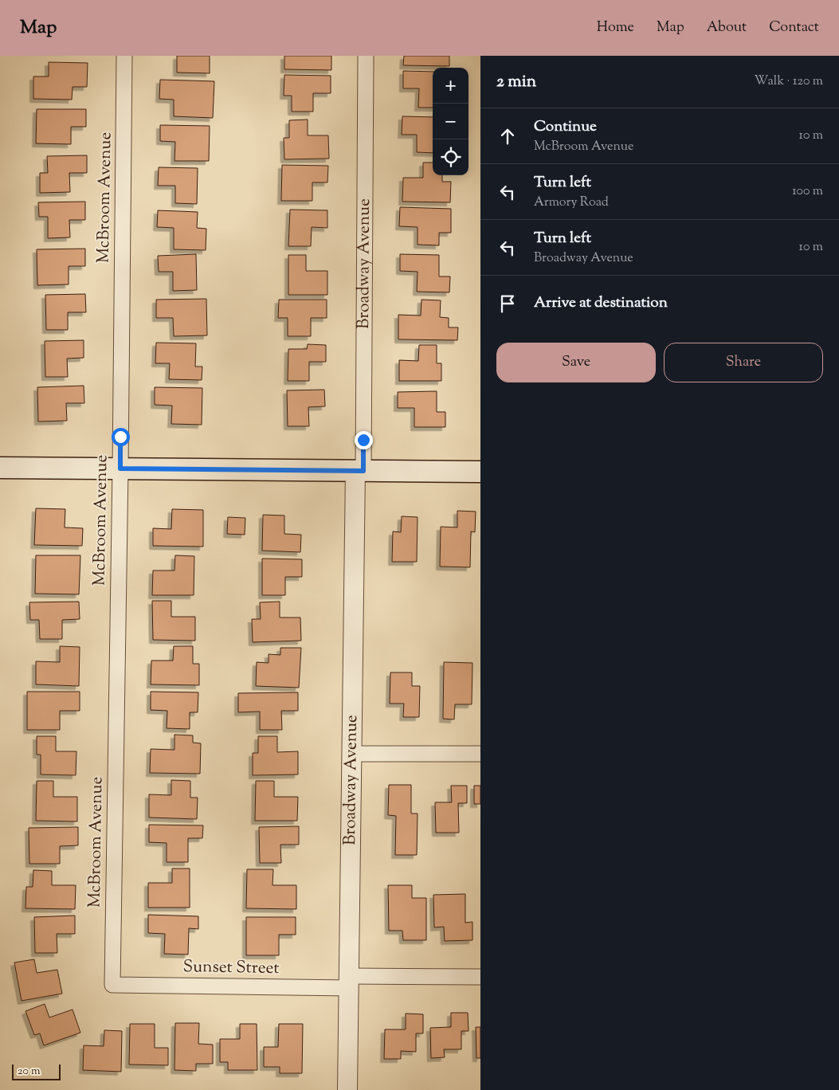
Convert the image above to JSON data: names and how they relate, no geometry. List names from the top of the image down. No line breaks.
{"streets":{"street":["McBroom Avenue","Broadway Avenue","Sunset Street"]},"crossings":[["McBroom Avenue","Sunset Street"],["Broadway Avenue","Sunset Street"]],"scale_bar":"20 m","page":{"header":"Map","nav":["Home","Map","About","Contact"],"heading":["2 min","Walk · 120 m"],"map_buttons":["+","−"],"list":[["Continue","McBroom Avenue","10 m"],["Turn left","Armory Road","100 m"],["Turn left","Broadway Avenue","10 m"],"Arrive at destination"],"buttons":["Save","Share"],"scale":"20 m"}}
